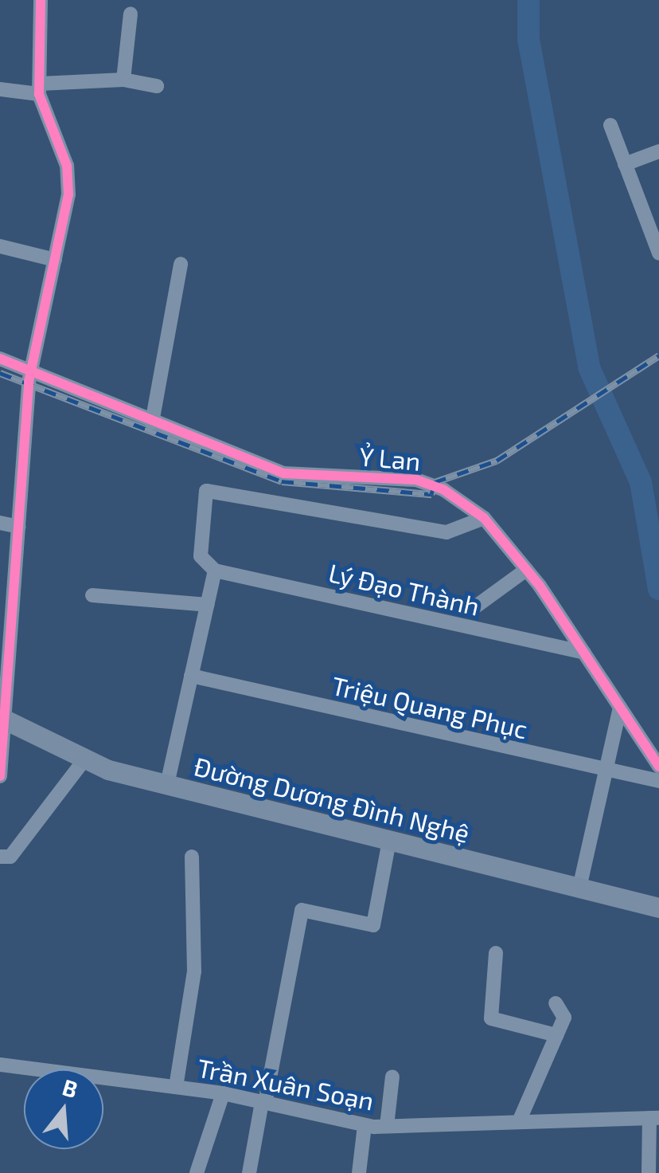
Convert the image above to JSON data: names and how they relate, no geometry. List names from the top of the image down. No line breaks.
{"streets":{"main road":["Đường Dương Đình Nghệ"],"street":["Ỷ Lan","Lý Đạo Thành","Triệu Quang Phục","Trần Xuân Soạn"]},"crossings":[["Ỷ Lan","Lý Đạo Thành"]],"north":"top"}
